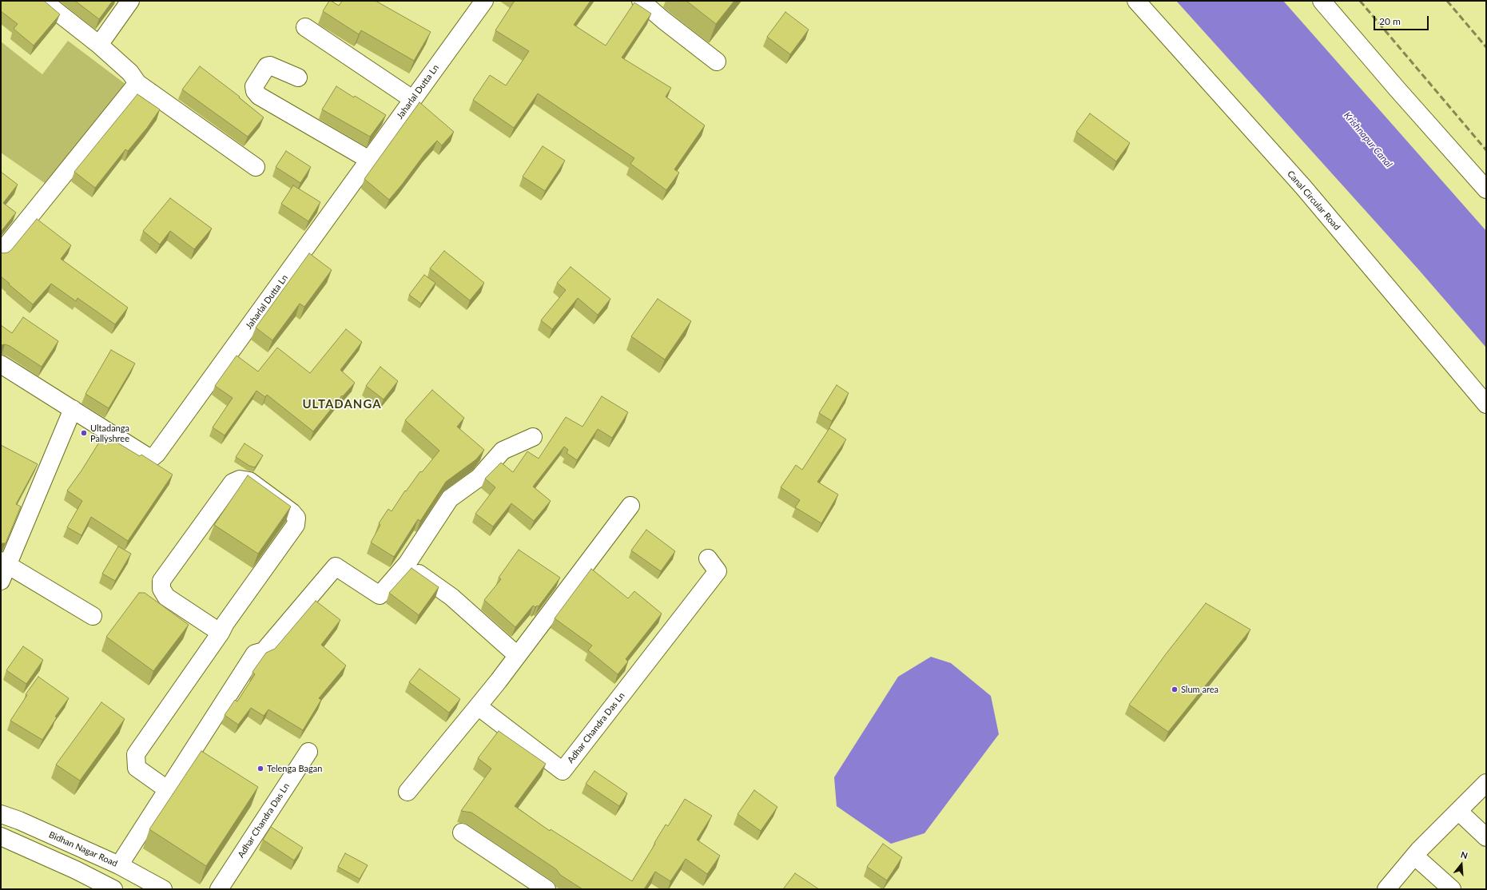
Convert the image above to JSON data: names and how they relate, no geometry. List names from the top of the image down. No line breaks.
{"streets":{"street":["Jaharlal Dutta Ln","Canal Circular Road","Adhar Chandra Das Ln","Bidhan Nagar Road"]},"districts":["ULTADANGA"],"water":["Krishnapur Canal"],"places":["Ultadanga Pallyshree","Slum area","Telenga Bagan"],"scale_bar":"20 m","north":"top"}
